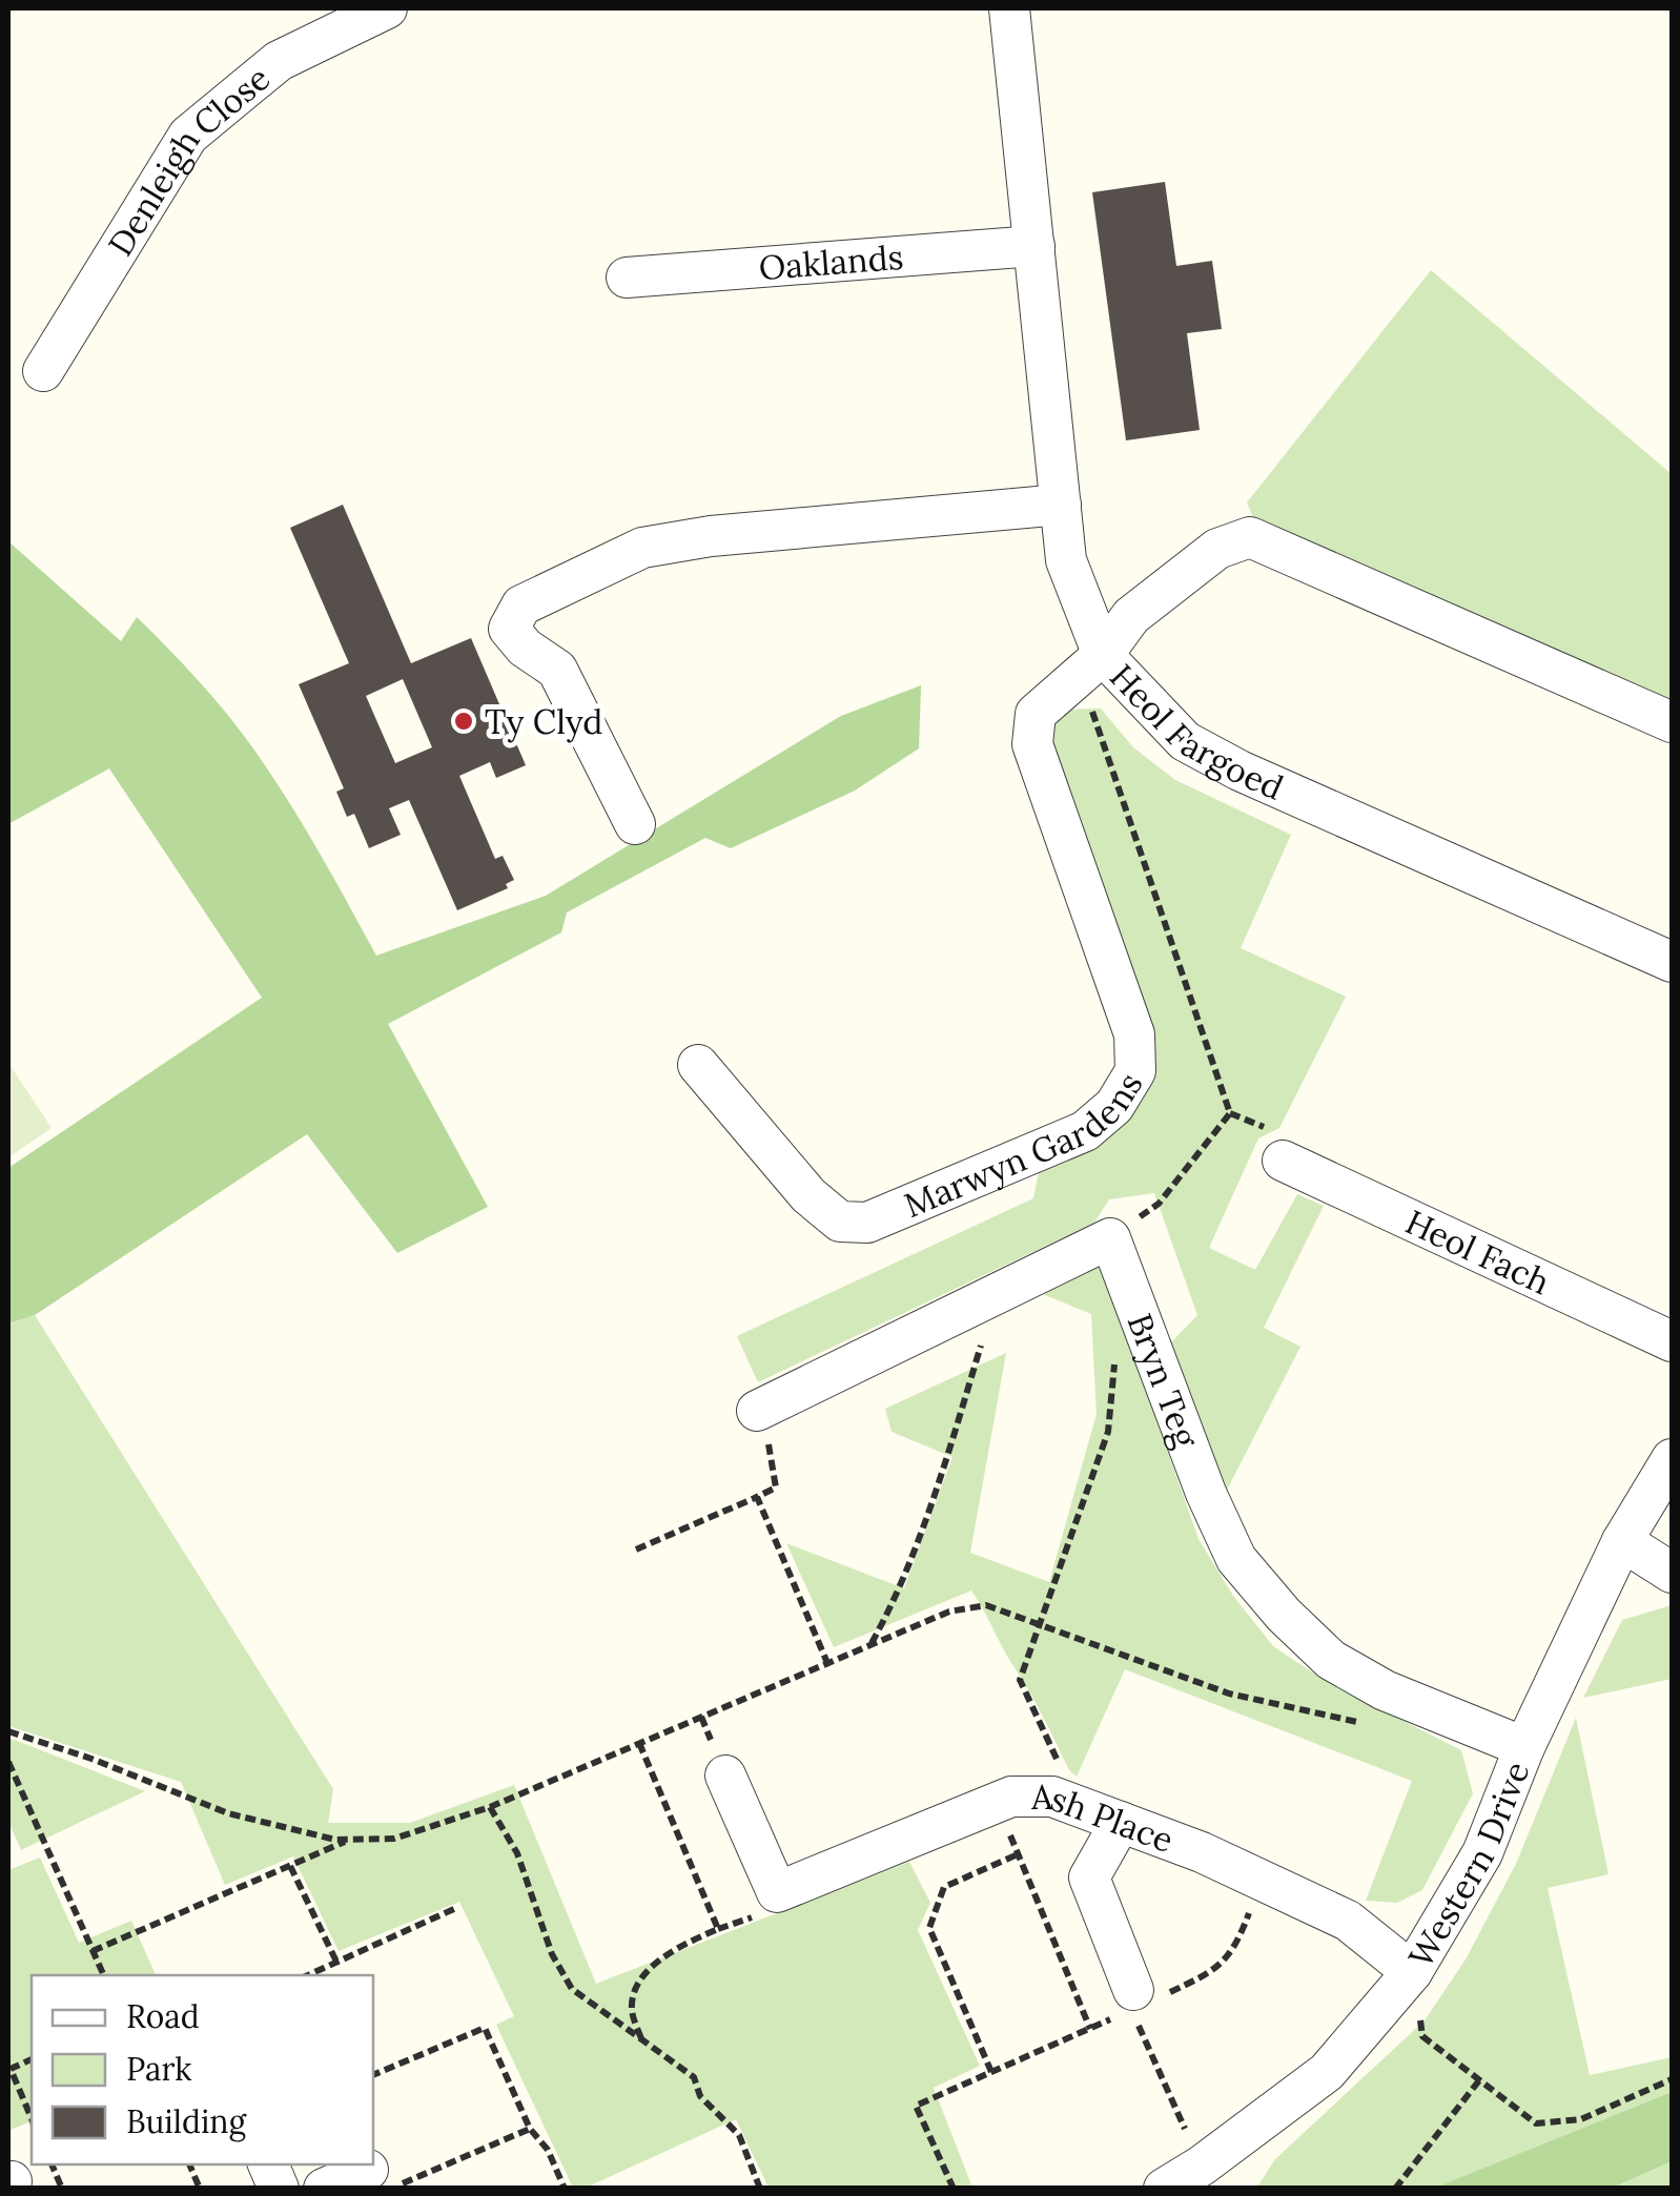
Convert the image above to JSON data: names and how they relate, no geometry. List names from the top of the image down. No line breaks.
{"streets":{"street":["Denleigh Close","Oaklands","Heol Fargoed","Marwyn Gardens","Heol Fach","Bryn Teg","Ash Place","Western Drive"]},"crossings":[["Oaklands","Heol Fargoed"],["Heol Fargoed","Marwyn Gardens"],["Bryn Teg","Western Drive"],["Ash Place","Western Drive"]],"places":["Ty Clyd"],"legend":["Road","Park","Building"]}
